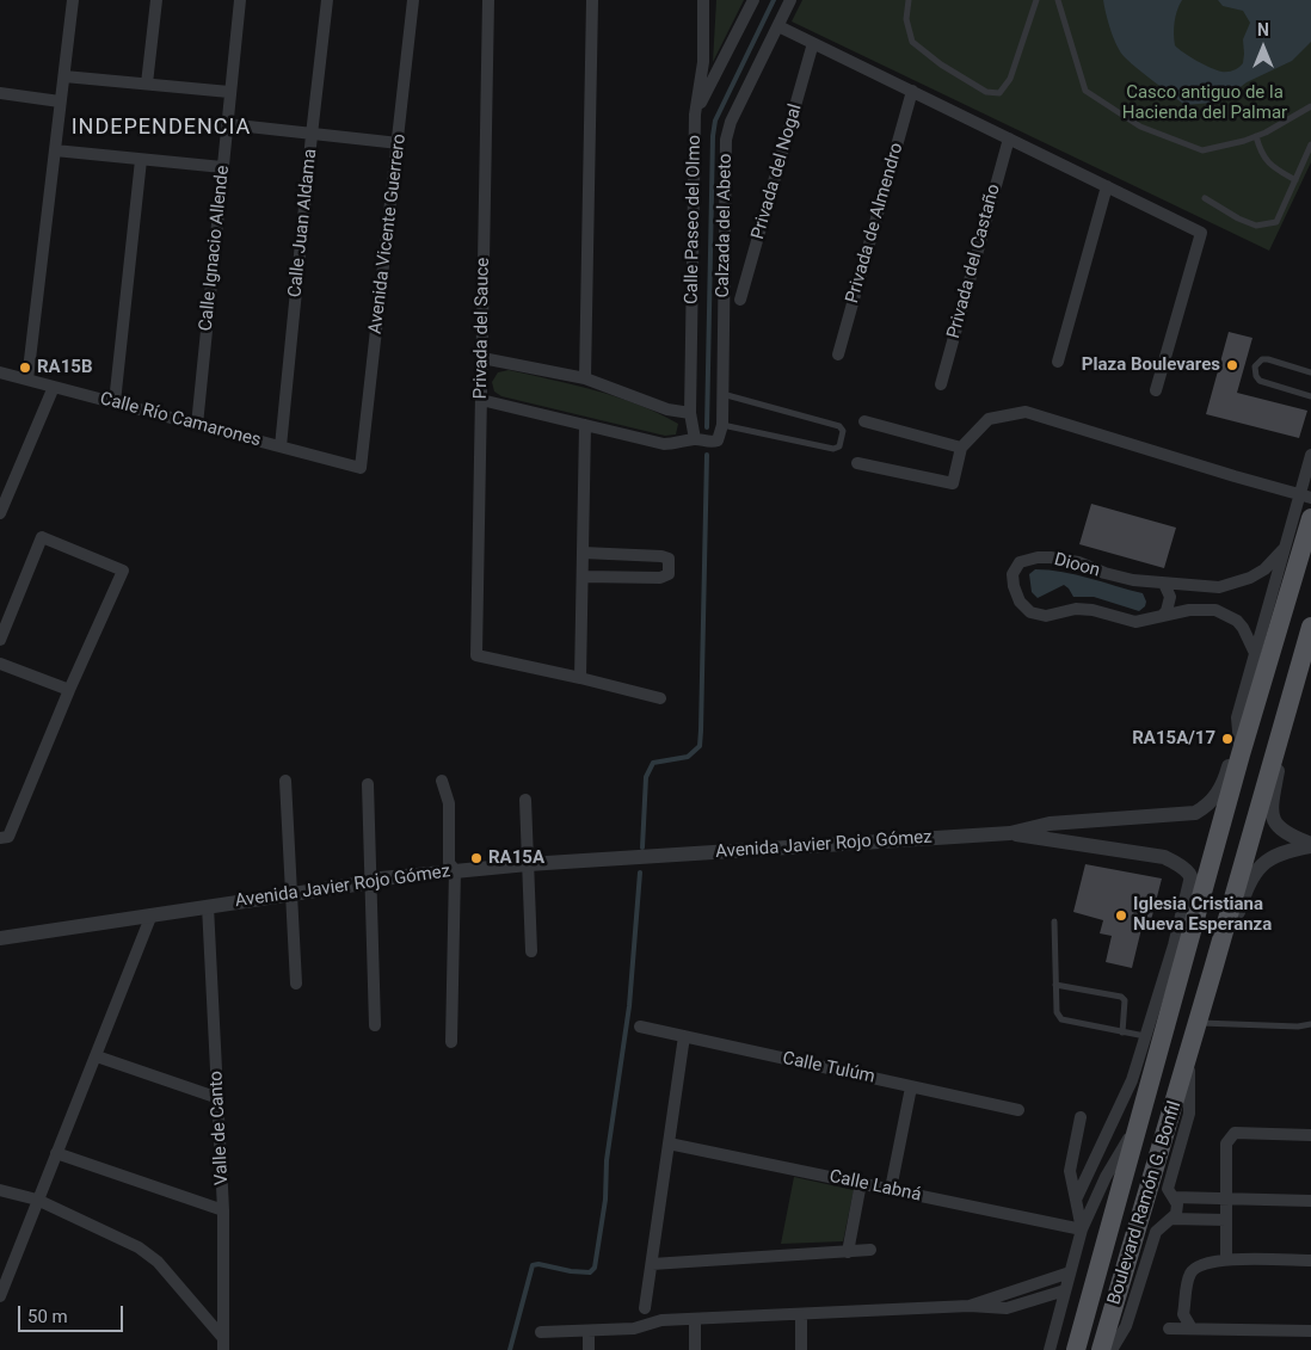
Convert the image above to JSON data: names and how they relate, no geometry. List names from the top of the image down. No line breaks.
{"streets":{"main road":["Boulevard Ramón G. Bonfil"],"street":["Privada del Nogal","Calle Paseo del Olmo","Calle Juan Aldama","Privada de Almendro","Calzada del Abeto","Avenida Vicente Guerrero","Calle Ignacio Allende","Privada del Castaño","Privada del Sauce","Calle Río Camarones","Dioon","Avenida Javier Rojo Gómez","Calle Tulúm","Valle de Canto","Calle Labná"]},"crossings":[["Calle Juan Aldama","Calle Río Camarones"],["Avenida Vicente Guerrero","Calle Río Camarones"],["Calle Ignacio Allende","Calle Río Camarones"],["Dioon","Boulevard Ramón G. Bonfil"],["Avenida Javier Rojo Gómez","Valle de Canto"],["Avenida Javier Rojo Gómez","Boulevard Ramón G. Bonfil"],["Calle Labná","Boulevard Ramón G. Bonfil"]],"districts":["INDEPENDENCIA"],"parks":["Casco antiguo de la Hacienda del Palmar"],"places":["Plaza Boulevares","RA15B","RA15A/17","RA15A","Iglesia Cristiana Nueva Esperanza"],"scale_bar":"50 m","north":"top"}
